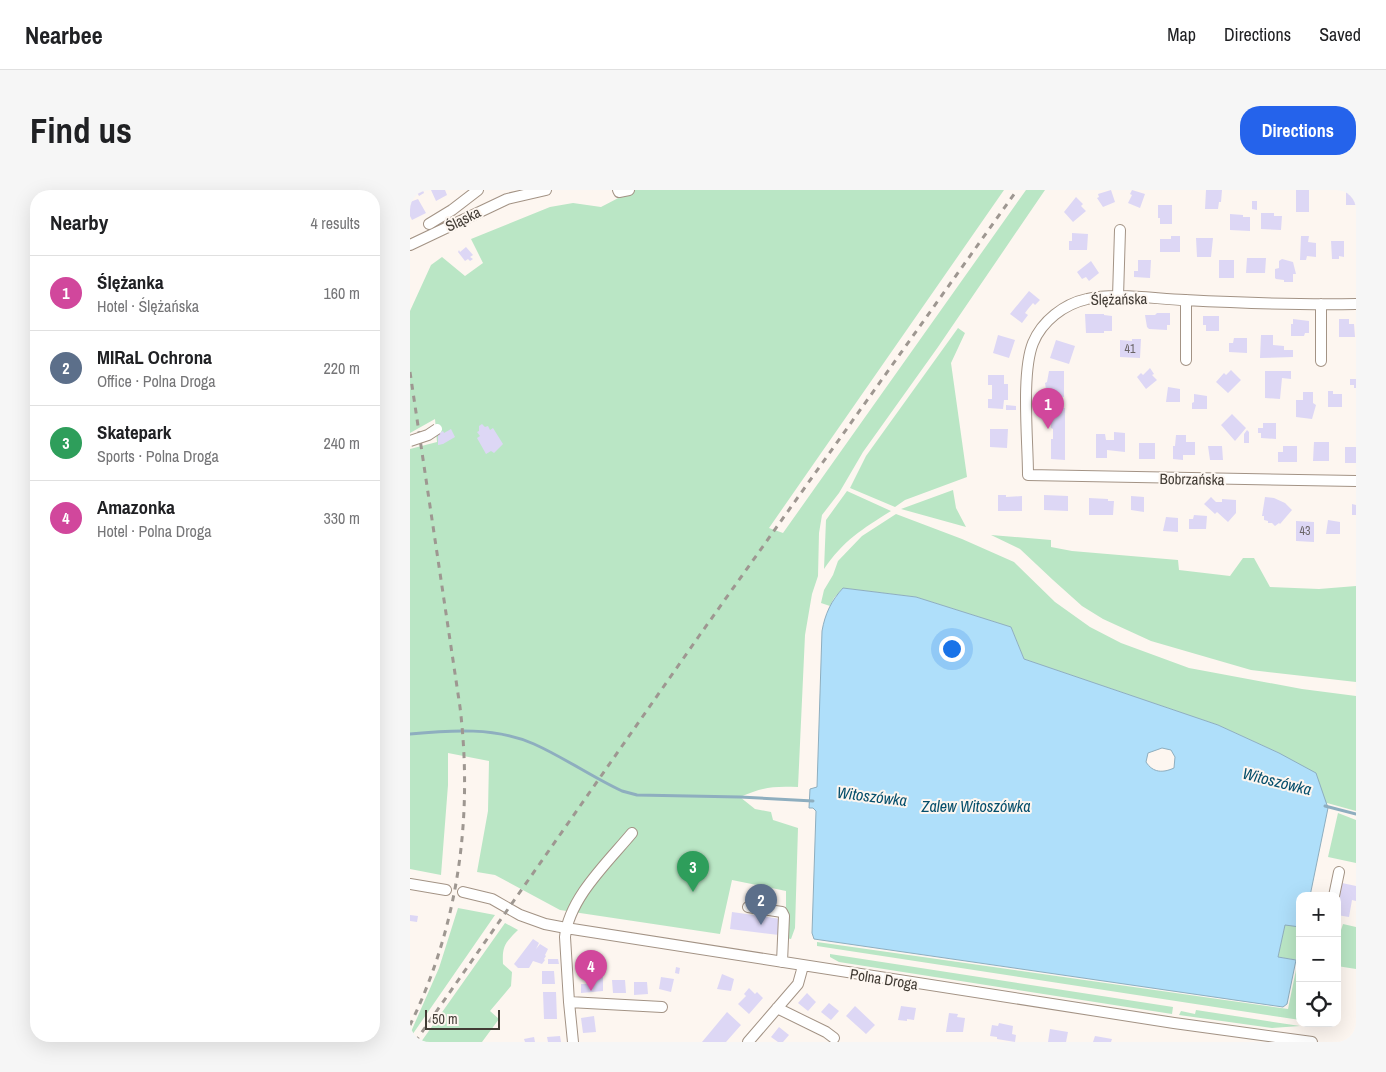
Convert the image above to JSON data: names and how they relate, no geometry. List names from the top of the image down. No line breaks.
{"streets":{"street":["Śląska","Ślężańska","Bobrzańska","Polna Droga"]},"crossings":[["Ślężańska","Bobrzańska"]],"water":["Witoszówka","Zalew Witoszówka"],"house_numbers":["41","43"],"scale_bar":"50 m","page":{"header":"Nearbee","nav":["Map","Directions","Saved"],"buttons":"Directions","title":"Find us","heading":["Nearby","4 results"],"list":[{"mark":"1","name":"Ślężanka","note":"Hotel · Ślężańska","value":"160 m"},{"mark":"2","name":"MIRaL Ochrona","note":"Office · Polna Droga","value":"220 m"},{"mark":"3","name":"Skatepark","note":"Sports · Polna Droga","value":"240 m"},{"mark":"4","name":"Amazonka","note":"Hotel · Polna Droga","value":"330 m"}],"pins":["1","3","2","4"],"map_buttons":["+","−"],"scale":"50 m"}}
